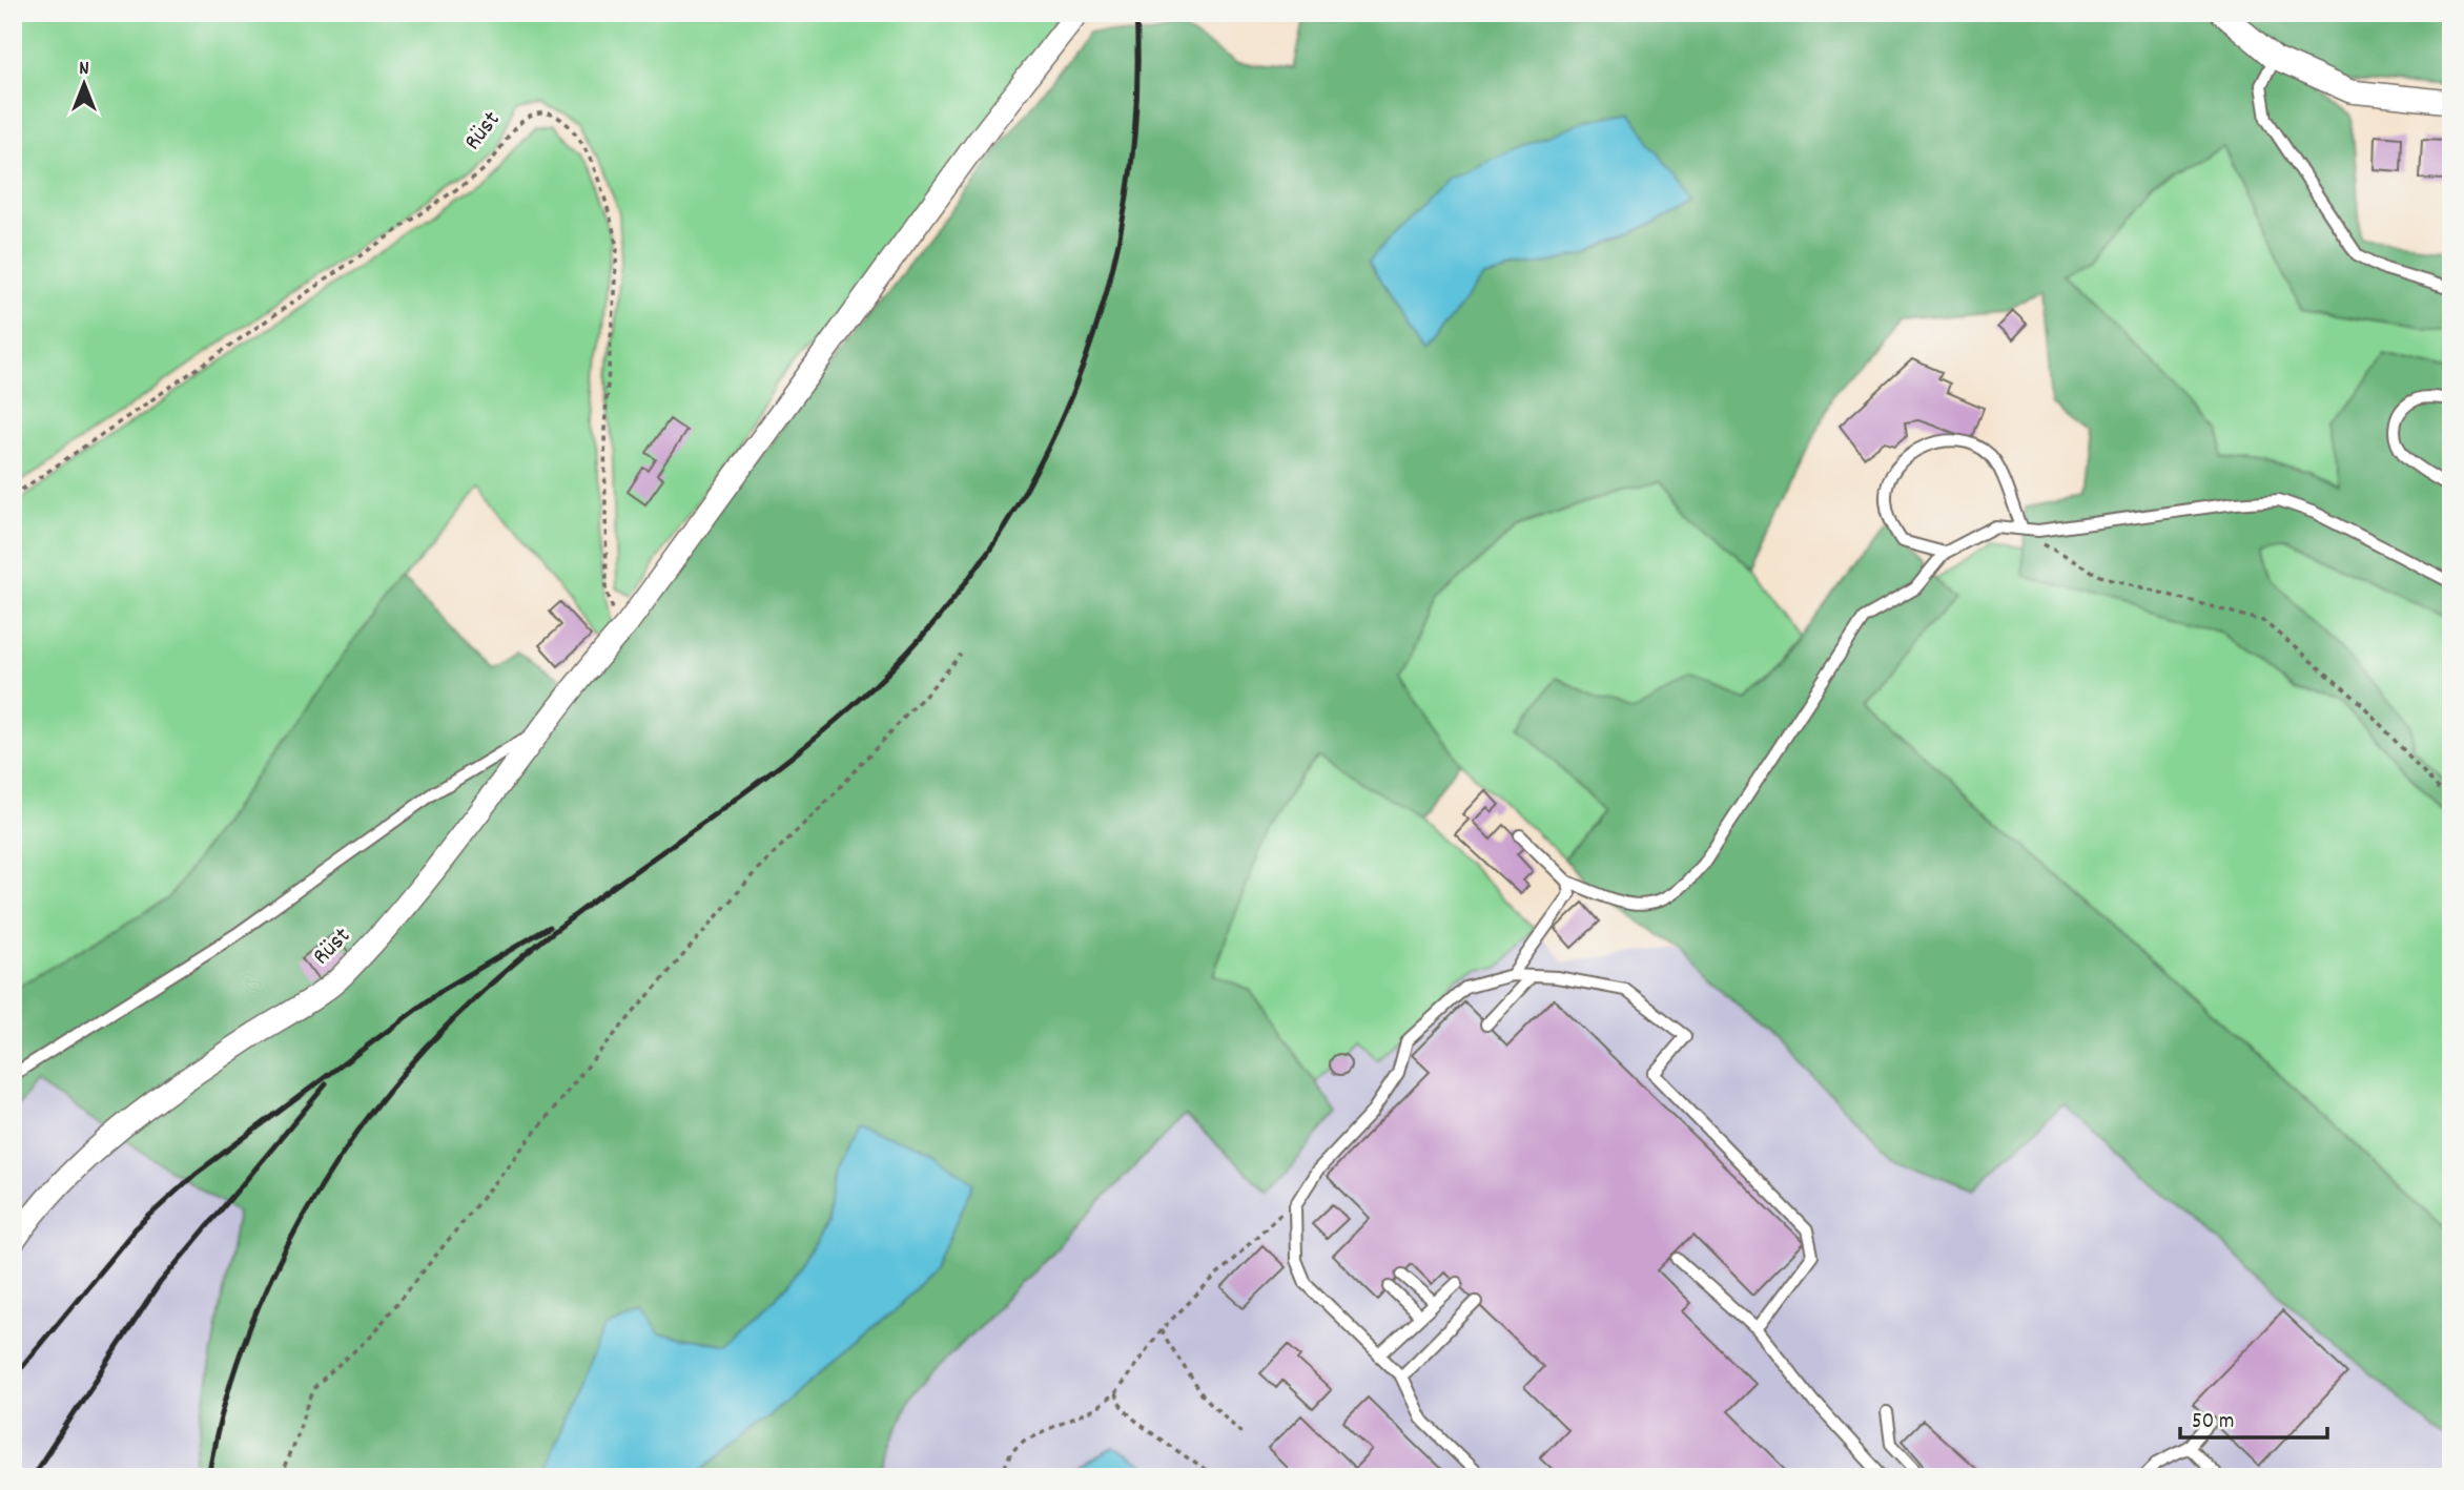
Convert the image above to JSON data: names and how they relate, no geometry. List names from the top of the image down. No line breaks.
{"streets":{"street":["Rüst"]},"scale_bar":"50 m","north":"top"}
